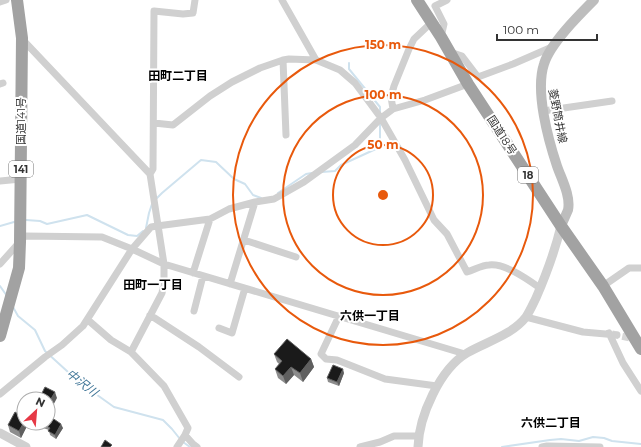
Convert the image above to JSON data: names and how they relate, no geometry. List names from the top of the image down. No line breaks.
{"streets":{"highway":["国道141号","国道18号","141","18"],"main road":["菱野筒井線"]},"crossings":[["菱野筒井線","国道18号"]],"districts":["田町二丁目","田町一丁目","六供一丁目","六供二丁目"],"water":["中沢川"],"scale_bar":"100 m","north":"top right","rings":["150 m","100 m","50 m"]}
